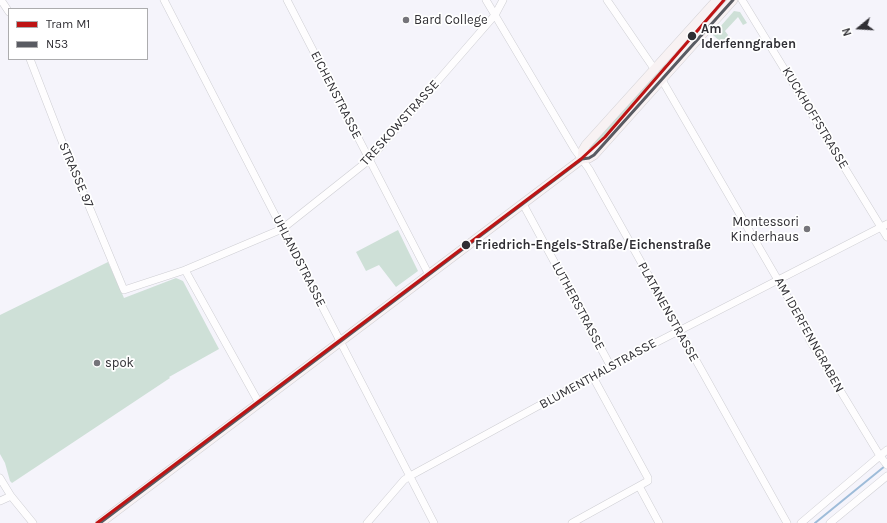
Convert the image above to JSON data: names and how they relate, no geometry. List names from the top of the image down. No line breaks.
{"streets":{"street":["EICHENSTRASSE","KUCKHOFFSTRASSE","TRESKOWSTRASSE","STRASSE 97","UHLANDSTRASSE","LUTHERSTRASSE","PLATANENSTRASSE","AM IDERFENNGRABEN","BLUMENTHALSTRASSE"]},"crossings":[["EICHENSTRASSE","TRESKOWSTRASSE"],["KUCKHOFFSTRASSE","BLUMENTHALSTRASSE"],["TRESKOWSTRASSE","STRASSE 97"],["TRESKOWSTRASSE","UHLANDSTRASSE"],["TRESKOWSTRASSE","PLATANENSTRASSE"],["UHLANDSTRASSE","BLUMENTHALSTRASSE"],["LUTHERSTRASSE","BLUMENTHALSTRASSE"],["PLATANENSTRASSE","BLUMENTHALSTRASSE"],["AM IDERFENNGRABEN","BLUMENTHALSTRASSE"]],"places":["Bard College","Am Iderfenngraben","Montessori Kinderhaus","Friedrich-Engels-Straße/Eichenstraße","spok"],"lines":["tram line M1","transit line N53"],"legend":["Tram M1","N53"],"north":"left"}
